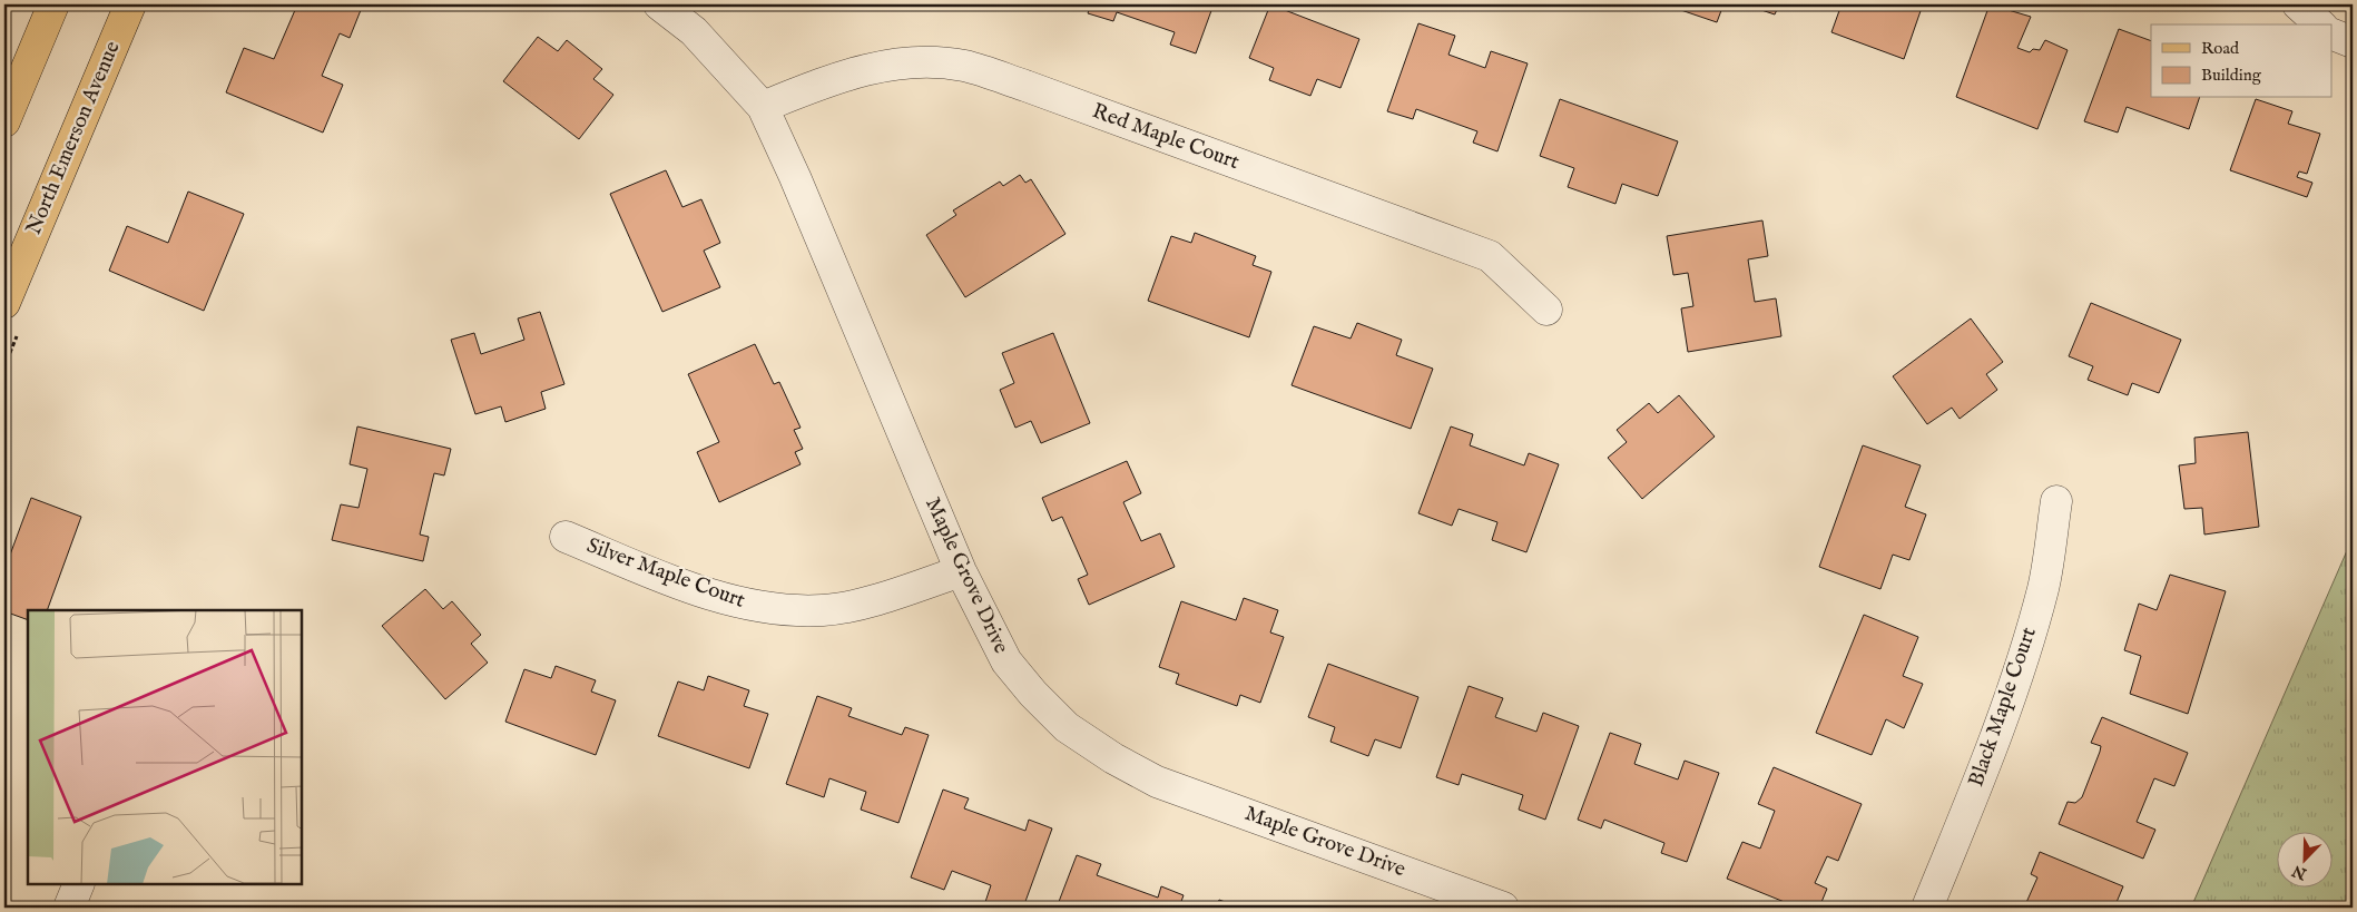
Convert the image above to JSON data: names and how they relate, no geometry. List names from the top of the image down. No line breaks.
{"streets":{"main road":["North Emerson Avenue"],"street":["Red Maple Court","Silver Maple Court","Maple Grove Drive","Black Maple Court"]},"crossings":[["Red Maple Court","Maple Grove Drive"],["Silver Maple Court","Maple Grove Drive"]],"legend":["Road","Building"],"north":"bottom left"}
